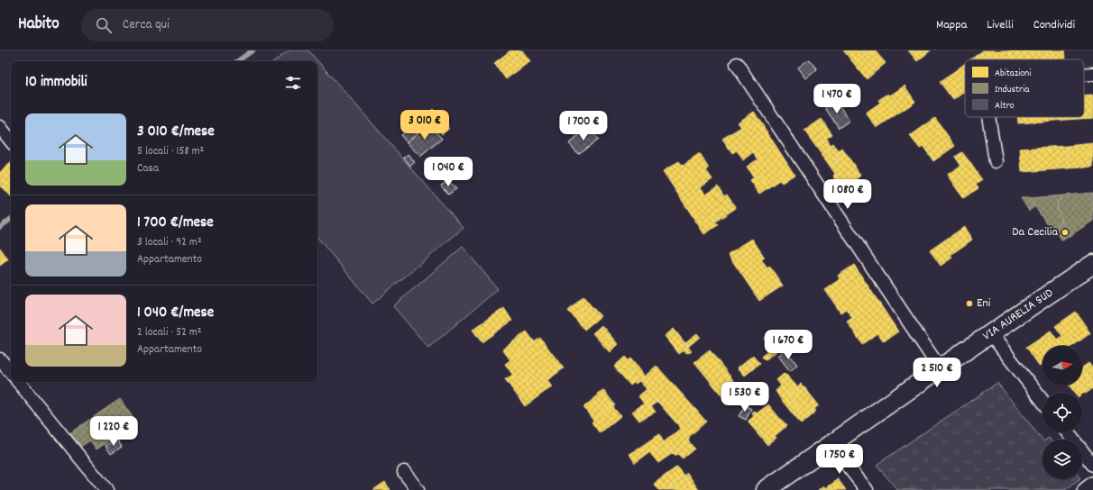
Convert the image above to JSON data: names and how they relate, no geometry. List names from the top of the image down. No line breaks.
{"streets":{"main road":["VIA AURELIA SUD"]},"places":["Da Cecilia","Eni"],"legend":["Abitazioni","Industria","Altro"],"north":"right","page":{"header":"Habito","search":"Cerca qui","nav":["Mappa","Livelli","Condividi"],"heading":"10 immobili","price":["1 470 €","3 010 €","1 700 €","1 040 €","1 080 €","1 670 €","2 510 €","1 530 €","1 220 €","1 750 €"],"list":[{"name":"3 010 €/mese","note":"5 locali · 158 m² · Casa"},{"name":"1 700 €/mese","note":"3 locali · 92 m² · Appartamento"},{"name":"1 040 €/mese","note":"2 locali · 52 m² · Appartamento"}]}}
